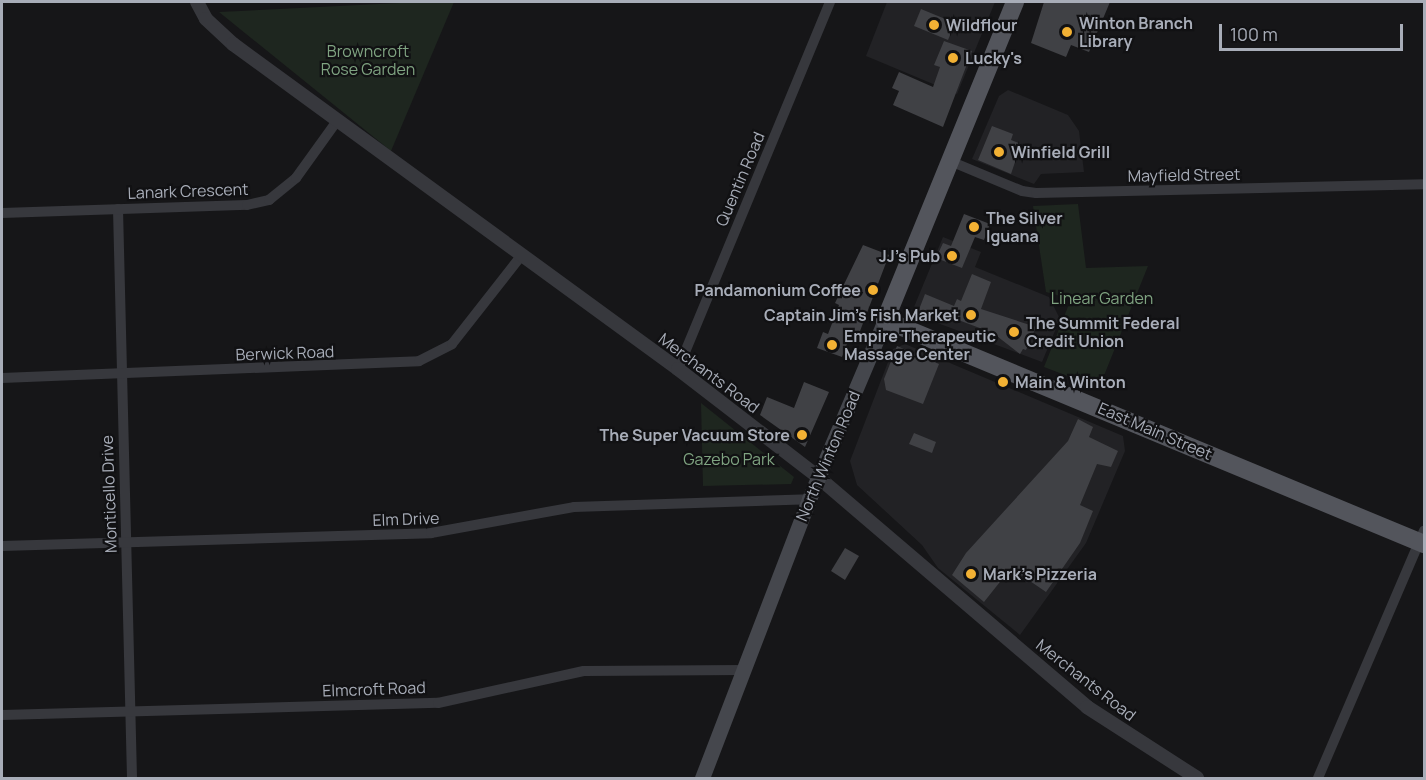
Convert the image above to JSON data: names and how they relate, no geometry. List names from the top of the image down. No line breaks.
{"streets":{"main road":["East Main Street","North Winton Road"],"street":["Mayfield Street","Quentin Road","Lanark Crescent","Berwick Road","Merchants Road","Monticello Drive","Elm Drive","Elmcroft Road"]},"crossings":[["Mayfield Street","North Winton Road"],["Quentin Road","Merchants Road"],["Lanark Crescent","Merchants Road"],["Lanark Crescent","Monticello Drive"],["Berwick Road","Merchants Road"],["Berwick Road","Monticello Drive"],["Merchants Road","North Winton Road"],["East Main Street","North Winton Road"],["North Winton Road","Elm Drive"],["North Winton Road","Elmcroft Road"],["Monticello Drive","Elm Drive"],["Monticello Drive","Elmcroft Road"]],"parks":["Browncroft Rose Garden","Linear Garden","Gazebo Park"],"places":["Wildflour","Winton Branch Library","Lucky's","Winfield Grill","The Silver Iguana","JJ's Pub","Pandamonium Coffee","Captain Jim's Fish Market","The Summit Federal Credit Union","Empire Therapeutic Massage Center","Main & Winton","The Super Vacuum Store","Mark's Pizzeria"],"scale_bar":"100 m"}
